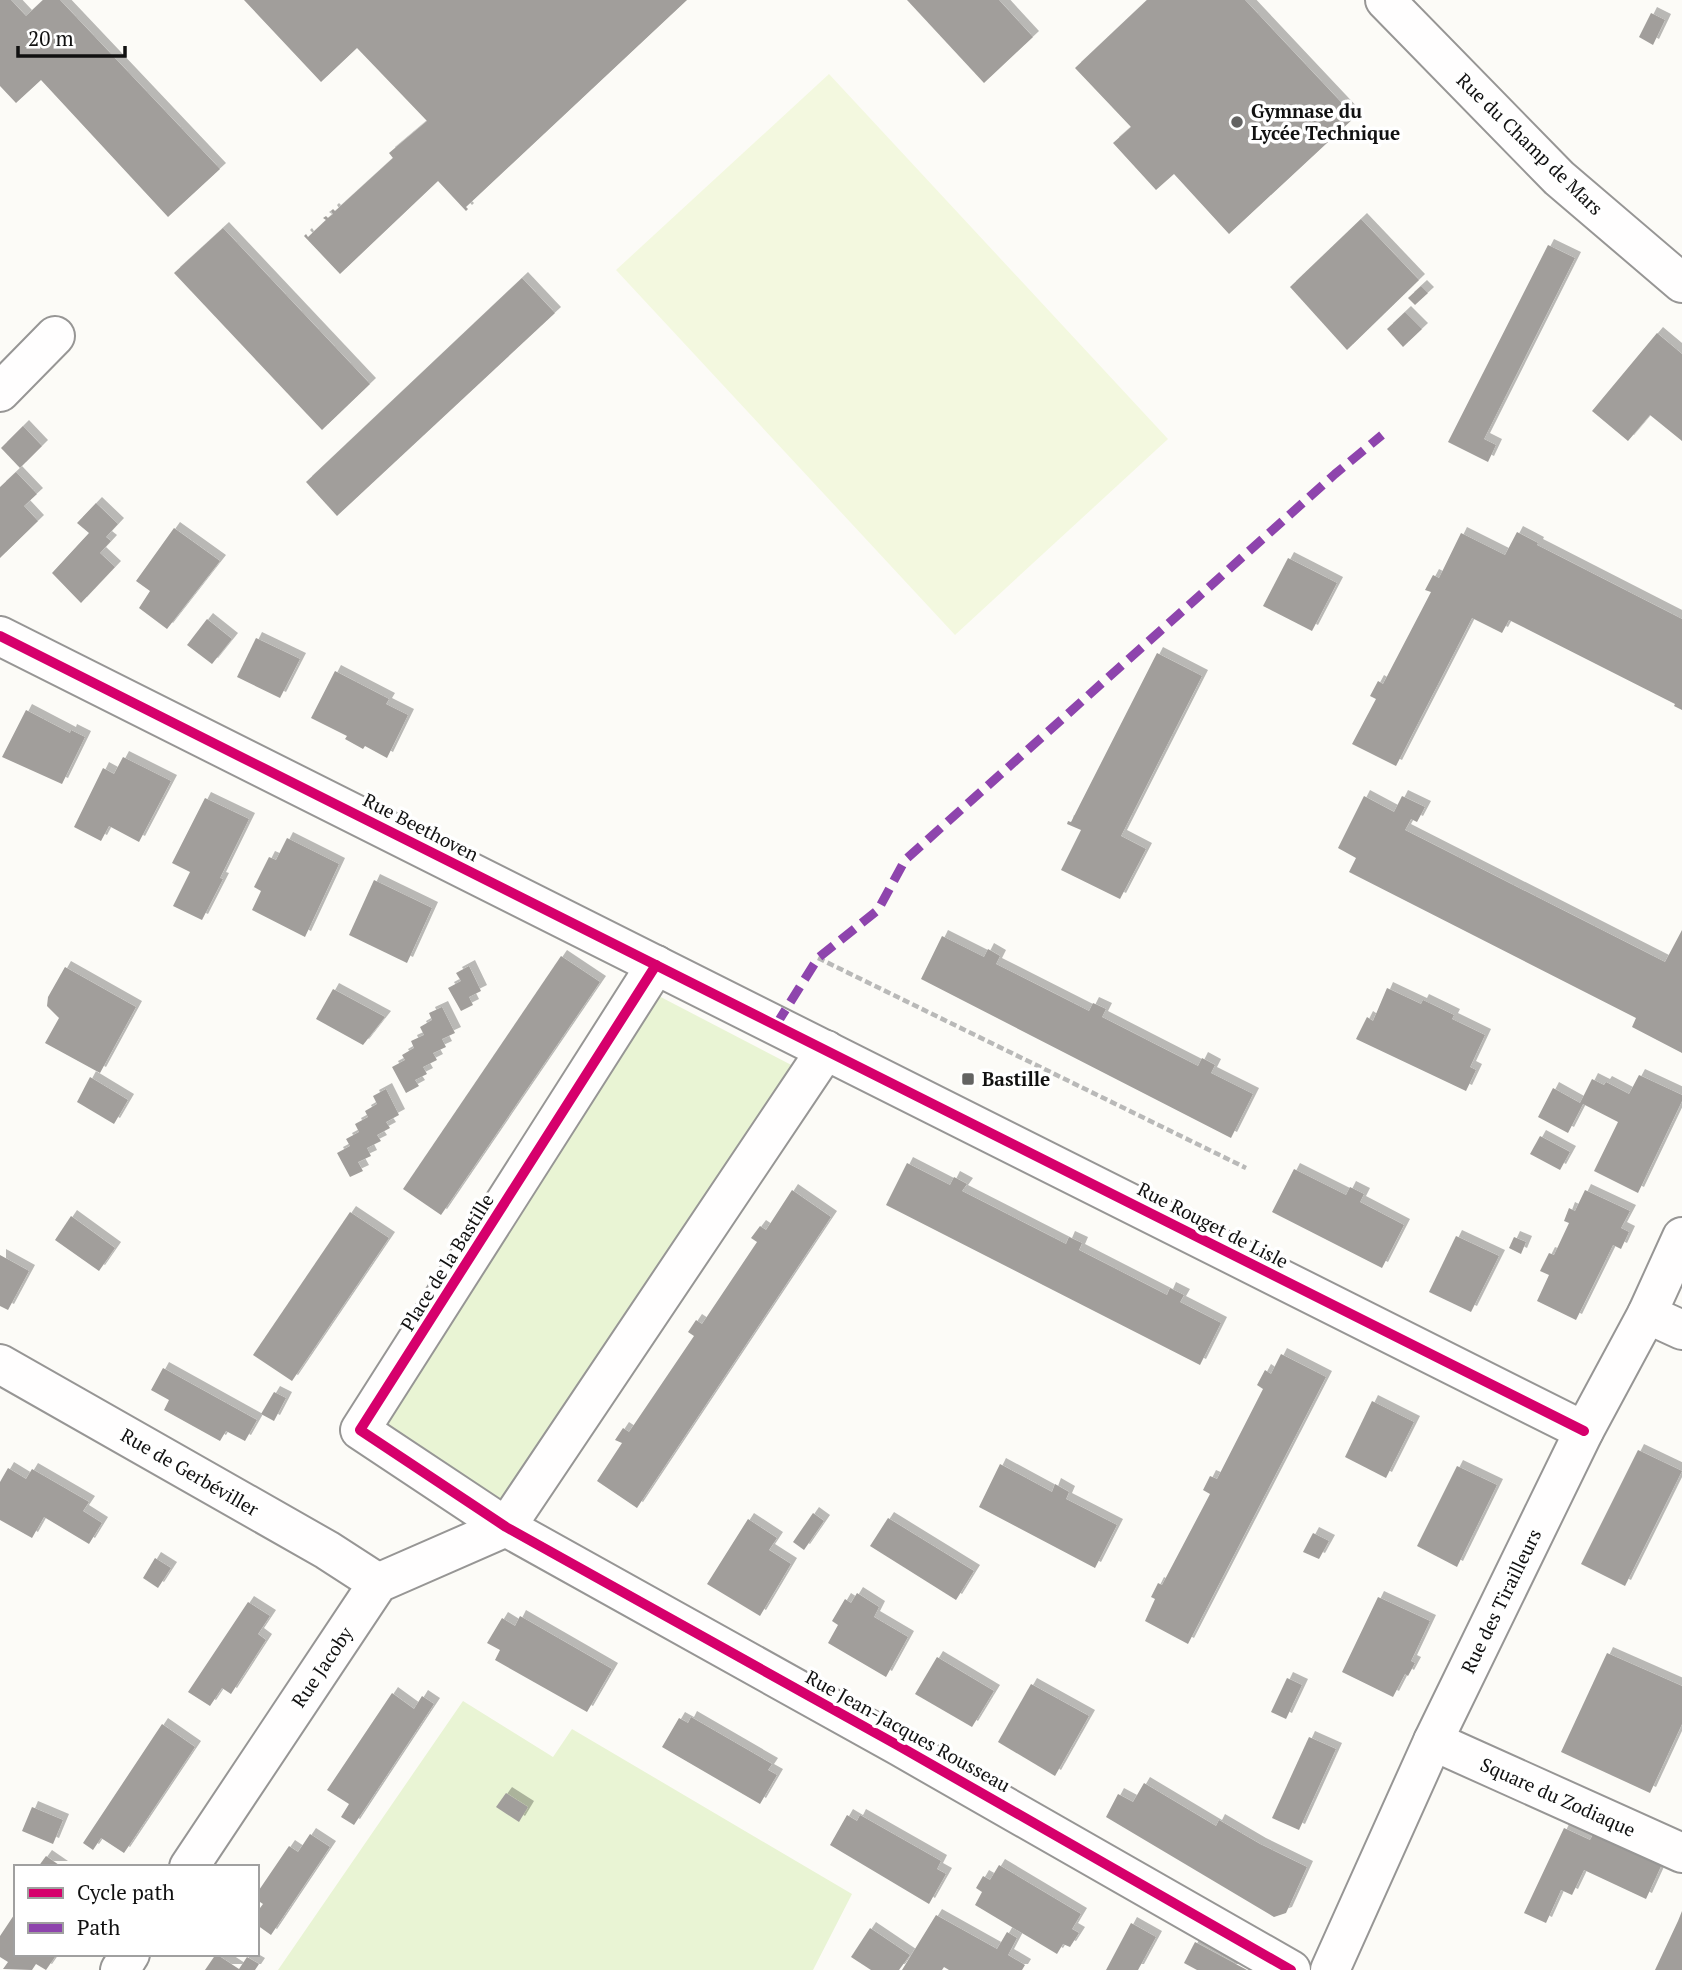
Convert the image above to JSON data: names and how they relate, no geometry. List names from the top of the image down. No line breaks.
{"streets":{"street":["Rue du Champ de Mars","Rue Beethoven","Rue Rouget de Lisle","Place de la Bastille","Rue de Gerbéviller","Rue des Tirailleurs","Rue Jacoby","Rue Jean-Jacques Rousseau","Square du Zodiaque"]},"crossings":[["Rue Beethoven","Rue Rouget de Lisle"],["Rue Beethoven","Place de la Bastille"],["Rue Rouget de Lisle","Rue des Tirailleurs"],["Place de la Bastille","Rue Jean-Jacques Rousseau"],["Rue de Gerbéviller","Rue Jacoby"],["Rue des Tirailleurs","Square du Zodiaque"]],"places":{"other":["Gymnase du Lycée Technique"],"transit":["Bastille"]},"legend":["Cycle path","Path"],"scale_bar":"20 m"}
